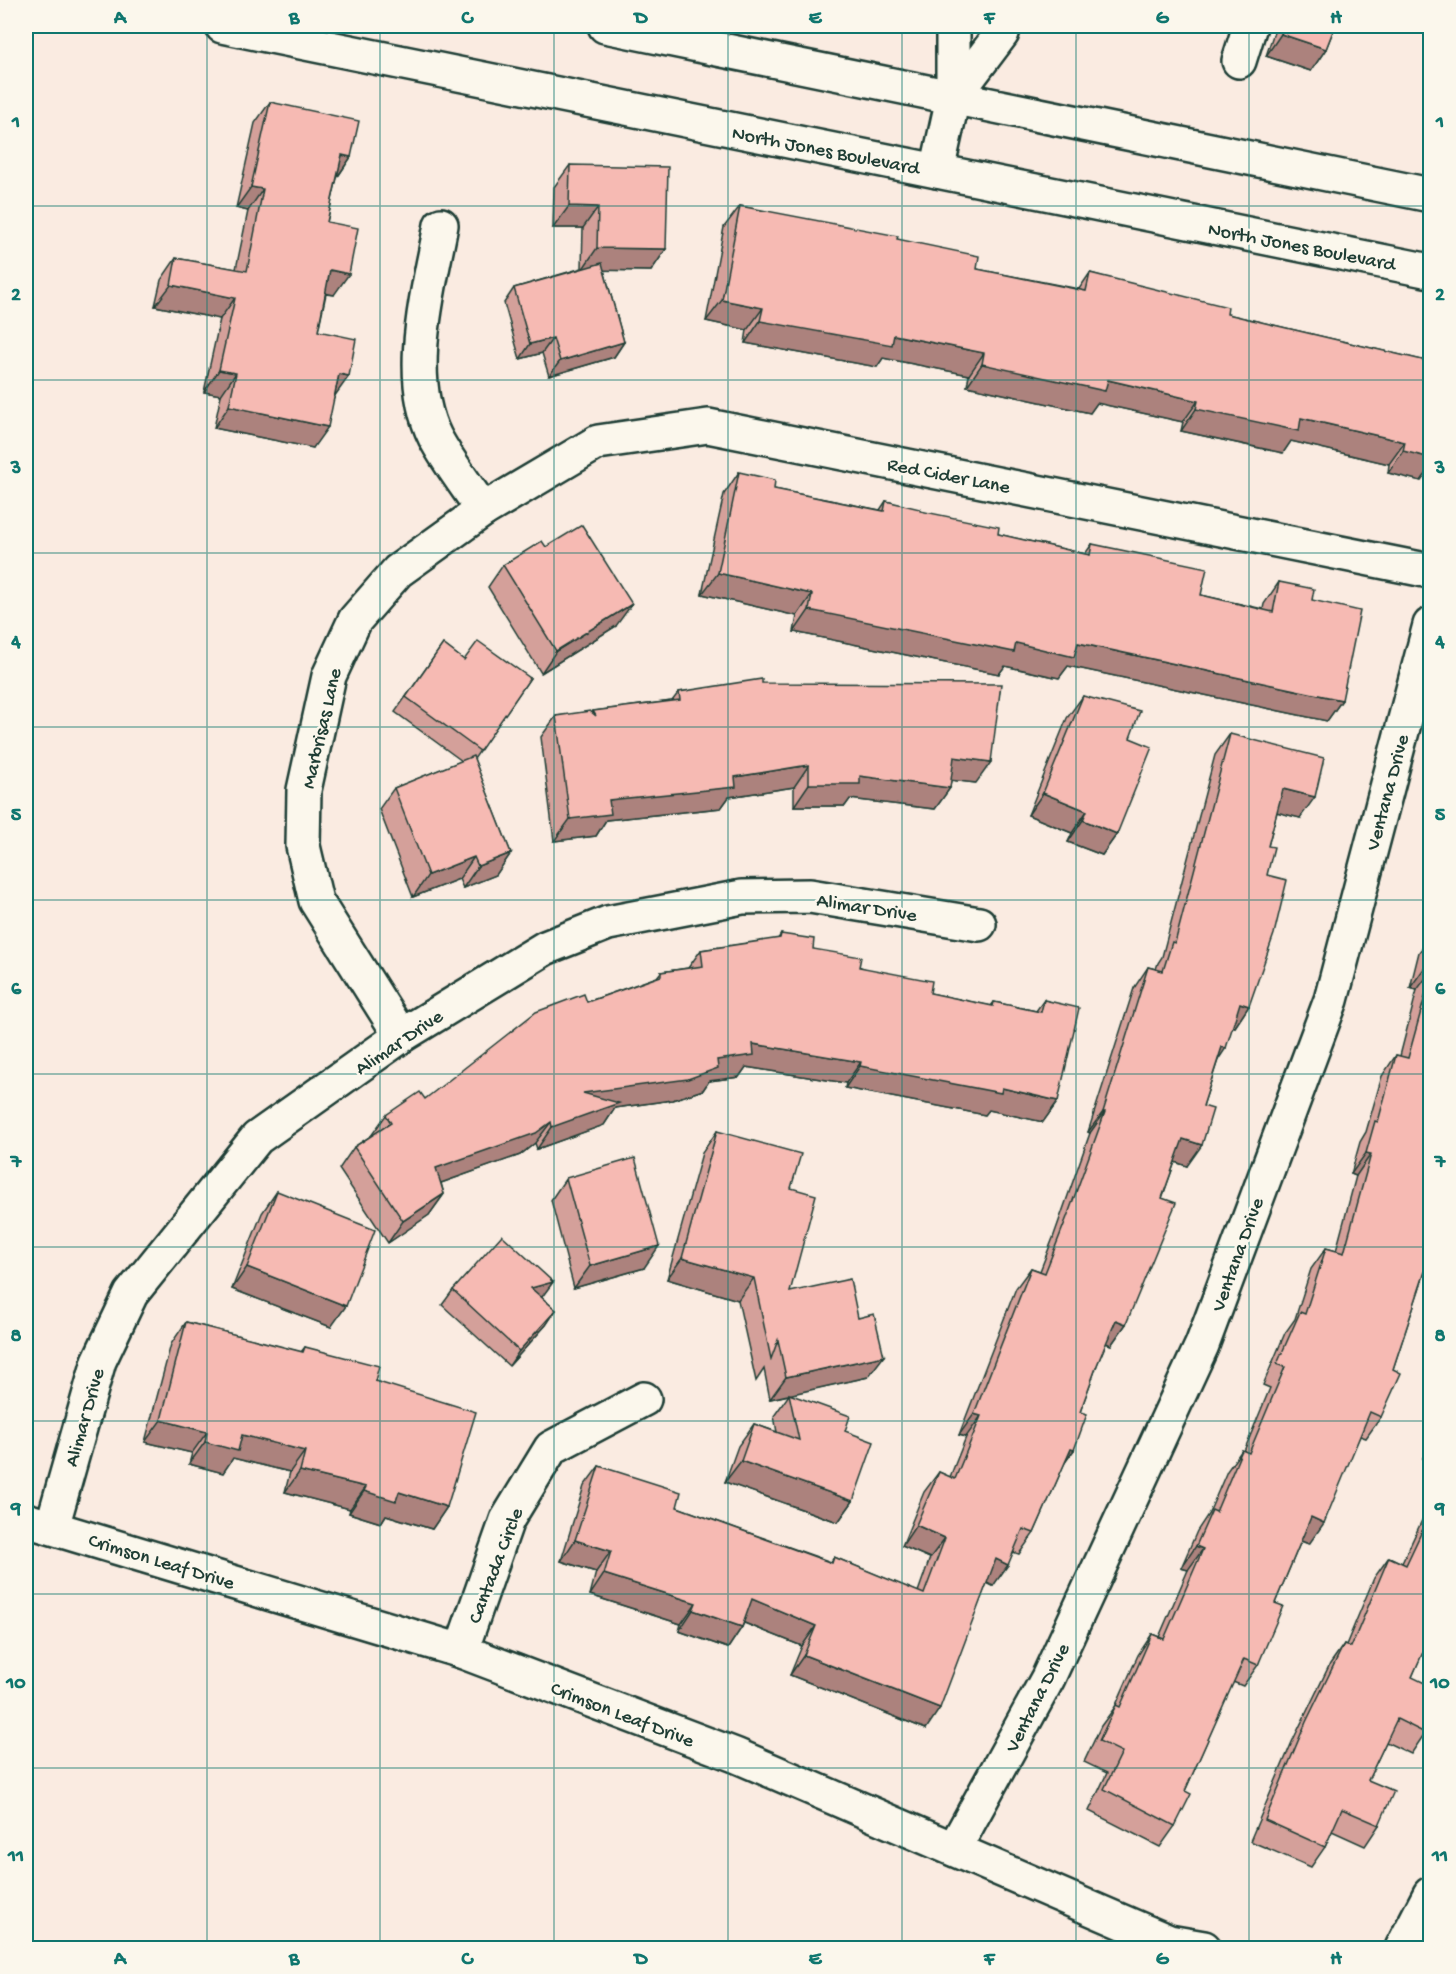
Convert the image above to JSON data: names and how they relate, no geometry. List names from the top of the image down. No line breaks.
{"streets":{"street":["North Jones Boulevard","Red Cider Lane","Marbrisas Lane","Ventana Drive","Alimar Drive","Crimson Leaf Drive","Cantada Circle"]},"crossings":[["Red Cider Lane","Marbrisas Lane"],["Marbrisas Lane","Alimar Drive"],["Ventana Drive","Crimson Leaf Drive"],["Alimar Drive","Crimson Leaf Drive"],["Crimson Leaf Drive","Cantada Circle"]],"grid":{"columns":["A","B","C","D","E","F","G","H"],"rows":["1","2","3","4","5","6","7","8","9","10","11"]}}
